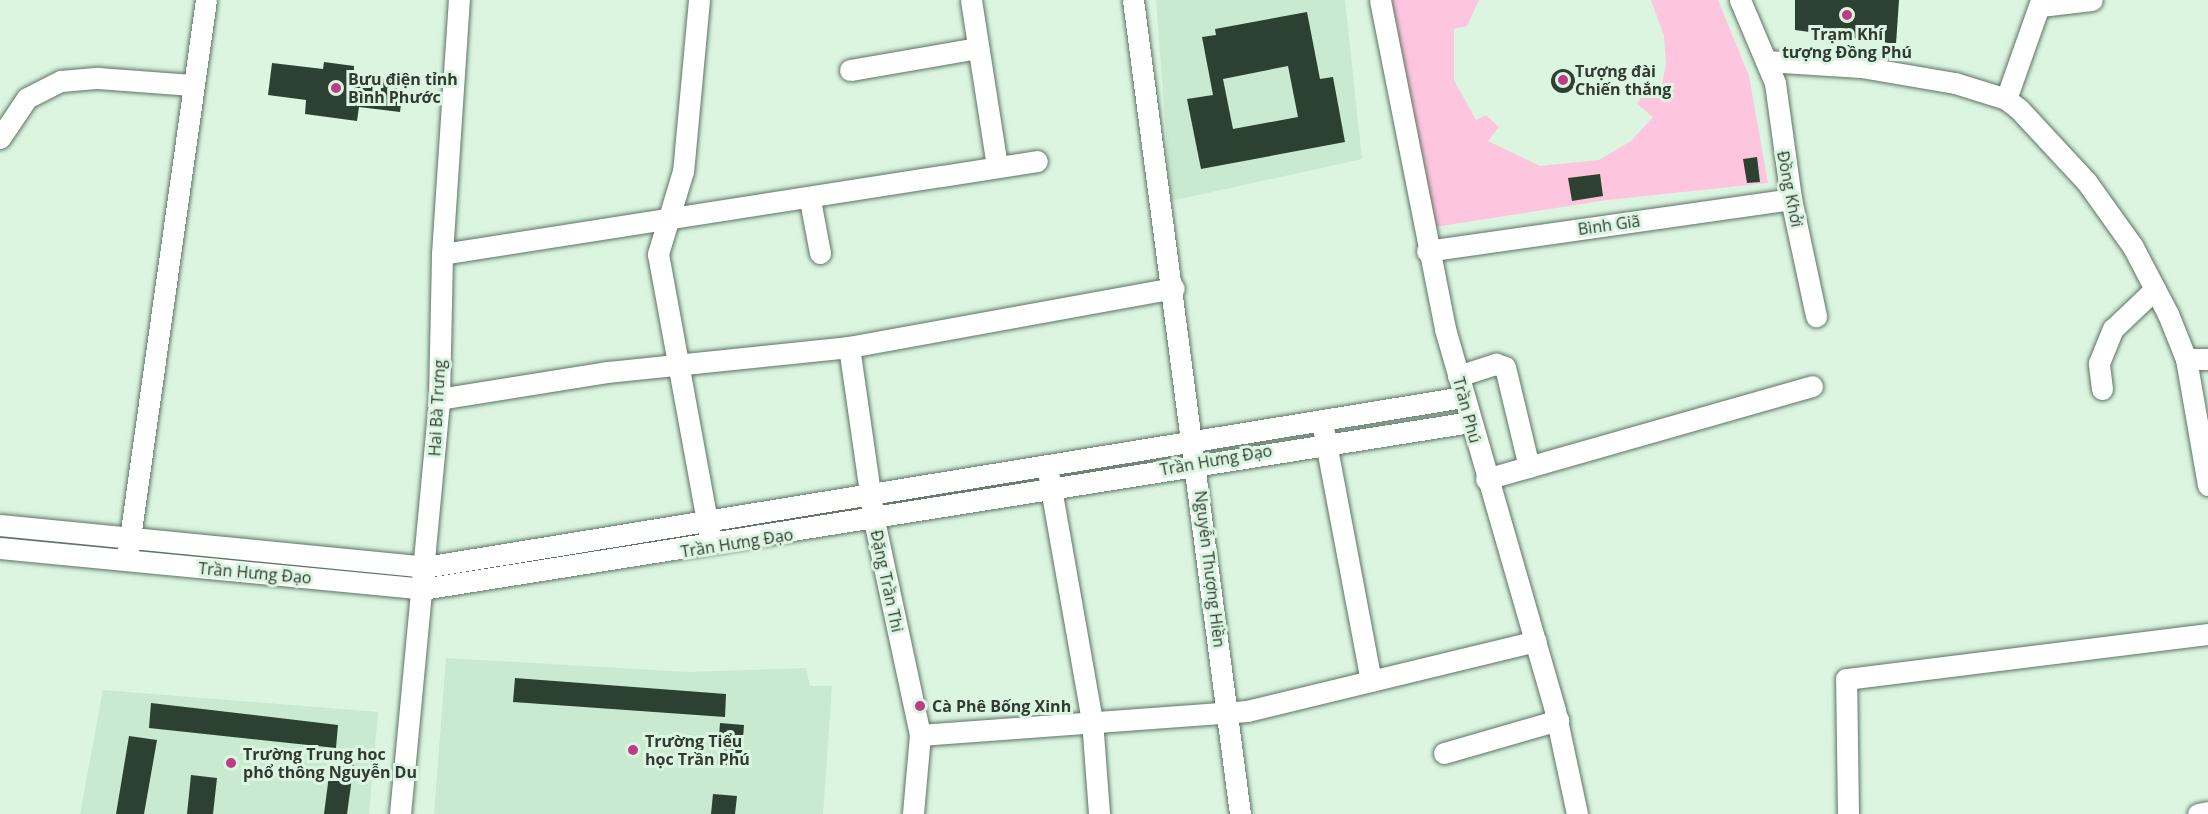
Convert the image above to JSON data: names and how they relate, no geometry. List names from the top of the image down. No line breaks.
{"streets":{"street":["Đồng Khởi","Bình Giã","Hai Bà Trưng","Trần Phú","Trần Hưng Đạo","Nguyễn Thượng Hiền","Đặng Trần Thi"]},"crossings":[["Đồng Khởi","Bình Giã"],["Bình Giã","Trần Phú"],["Hai Bà Trưng","Trần Hưng Đạo"],["Trần Phú","Trần Hưng Đạo"],["Trần Hưng Đạo","Nguyễn Thượng Hiền"],["Trần Hưng Đạo","Đặng Trần Thi"]],"places":["Trạm Khí tượng Đồng Phú","Tượng đài Chiến thắng","Bưu điện tỉnh Bình Phước","Cà Phê Bống Xinh","Trường Tiểu học Trần Phú","Trường Trung học phổ thông Nguyễn Du"]}
